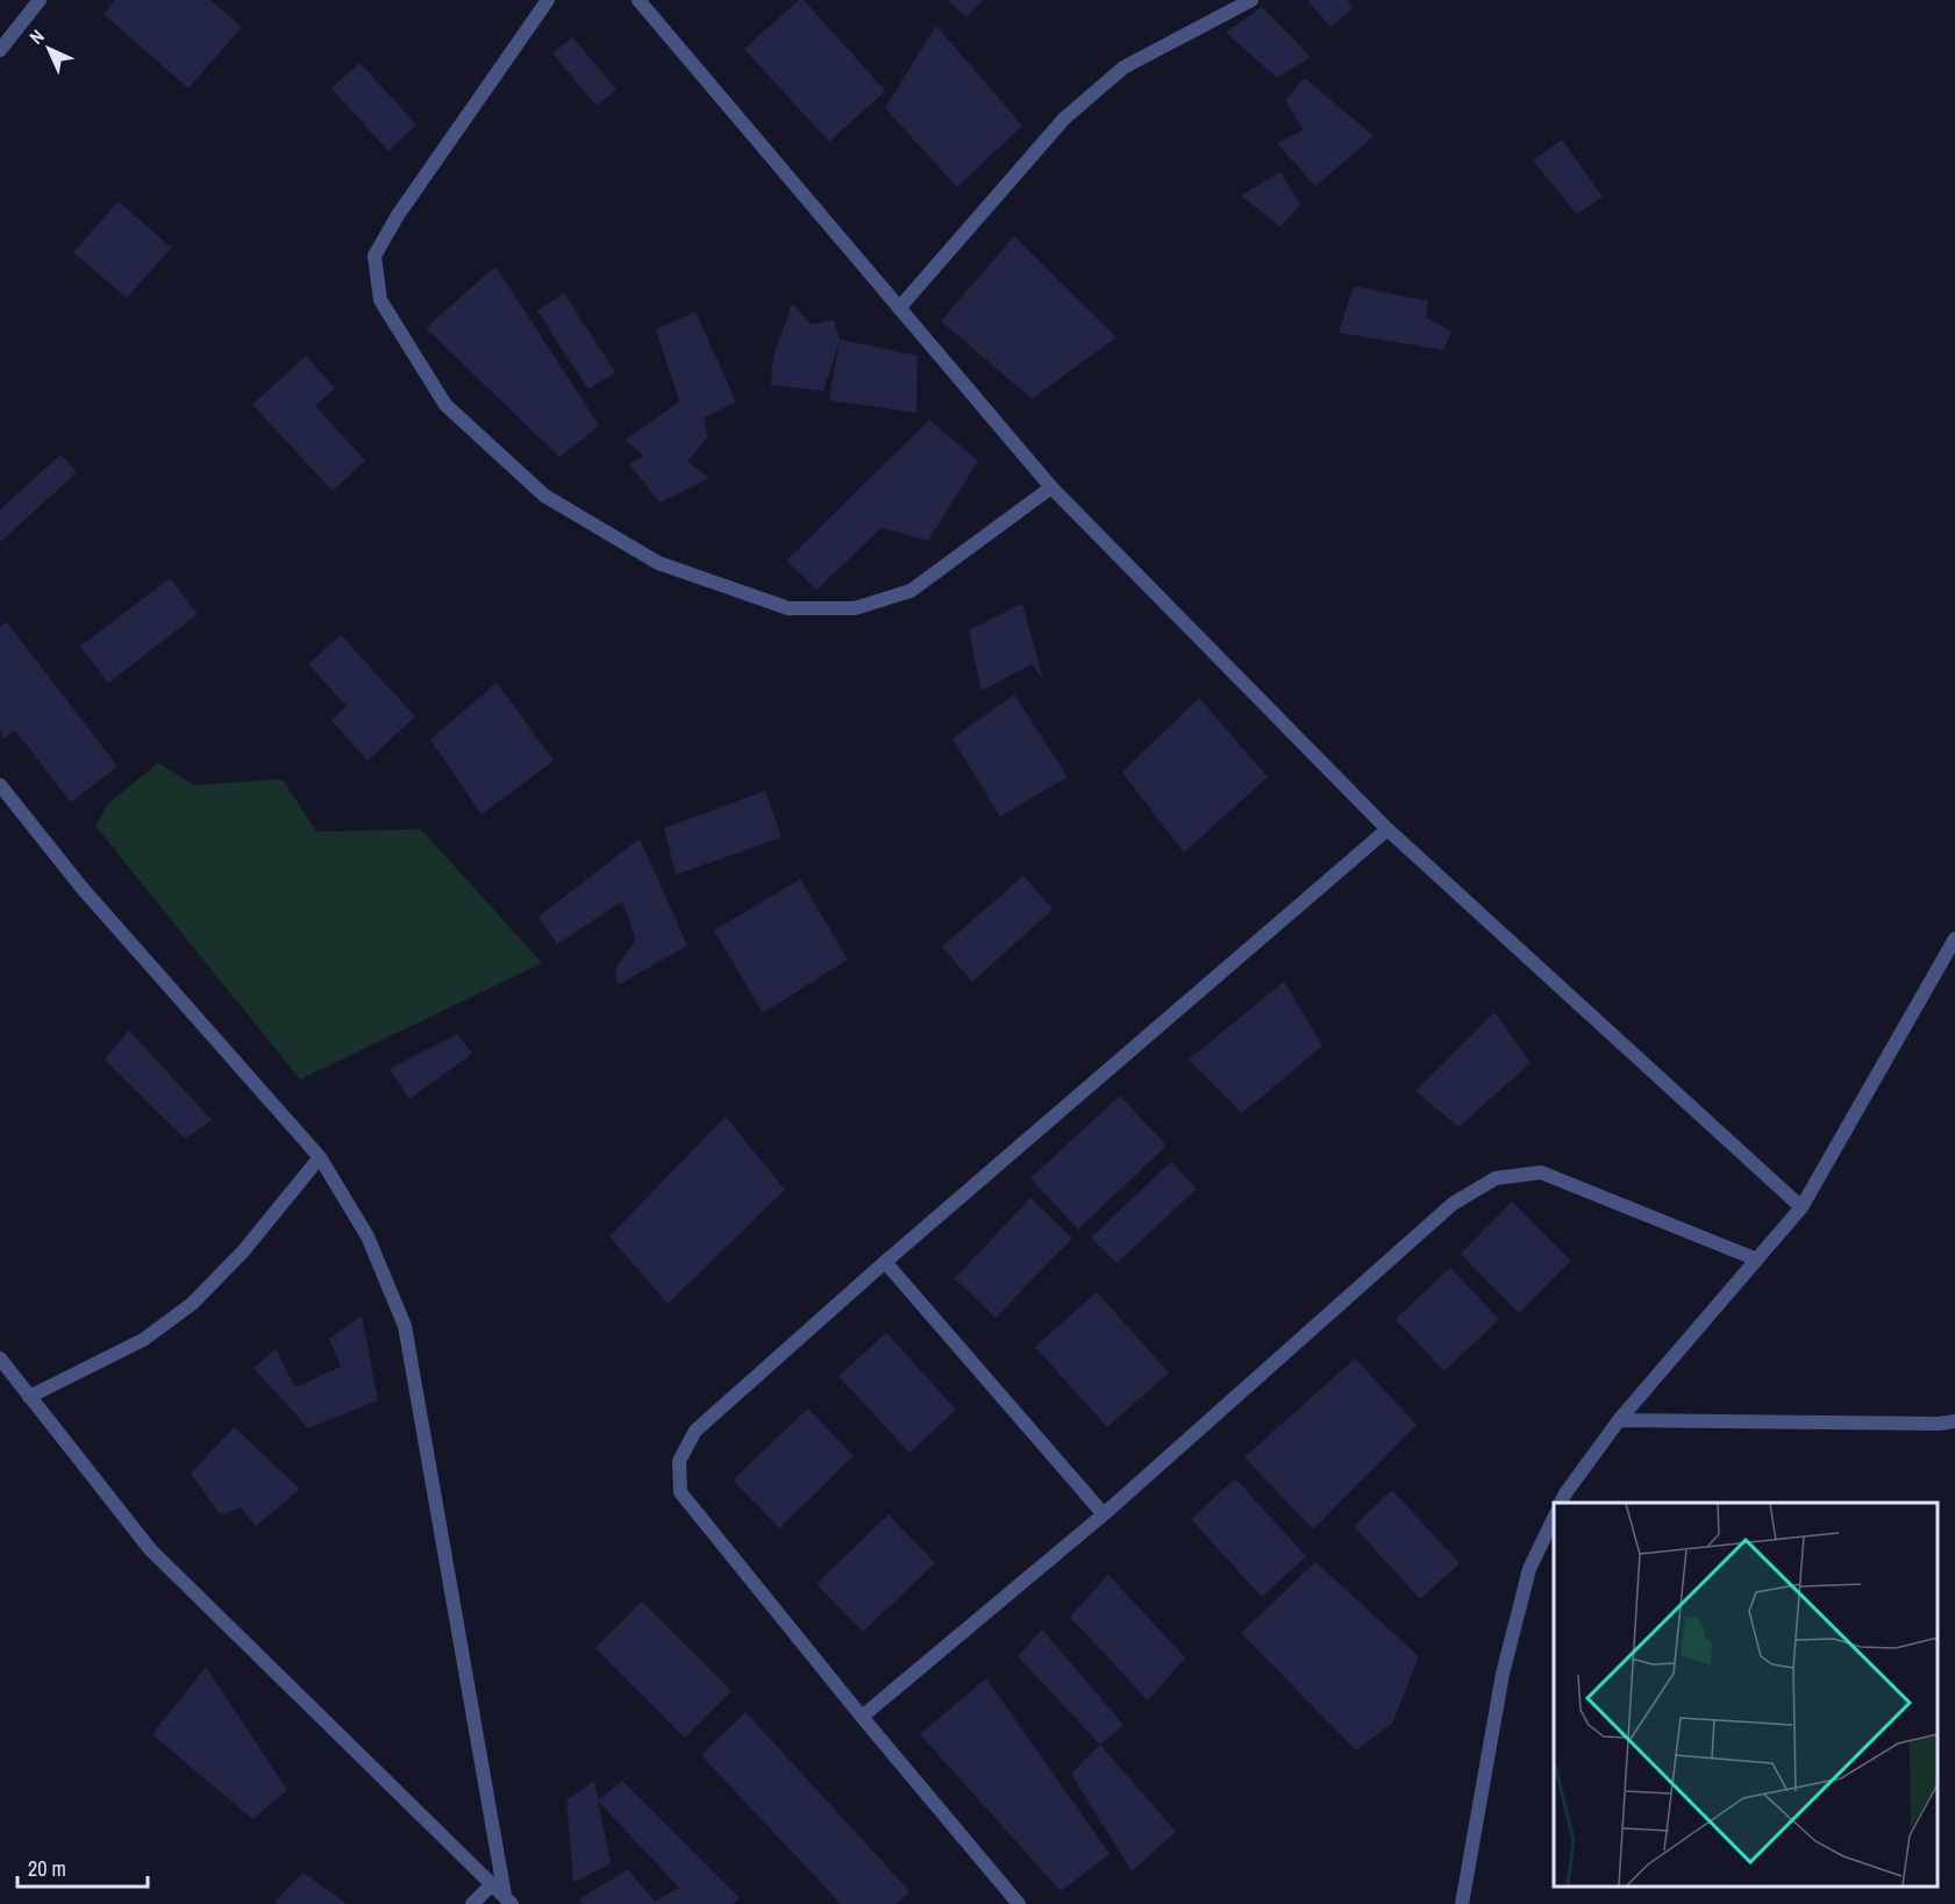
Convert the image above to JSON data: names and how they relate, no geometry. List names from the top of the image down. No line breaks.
{"scale_bar":"20 m","north":"top left"}
